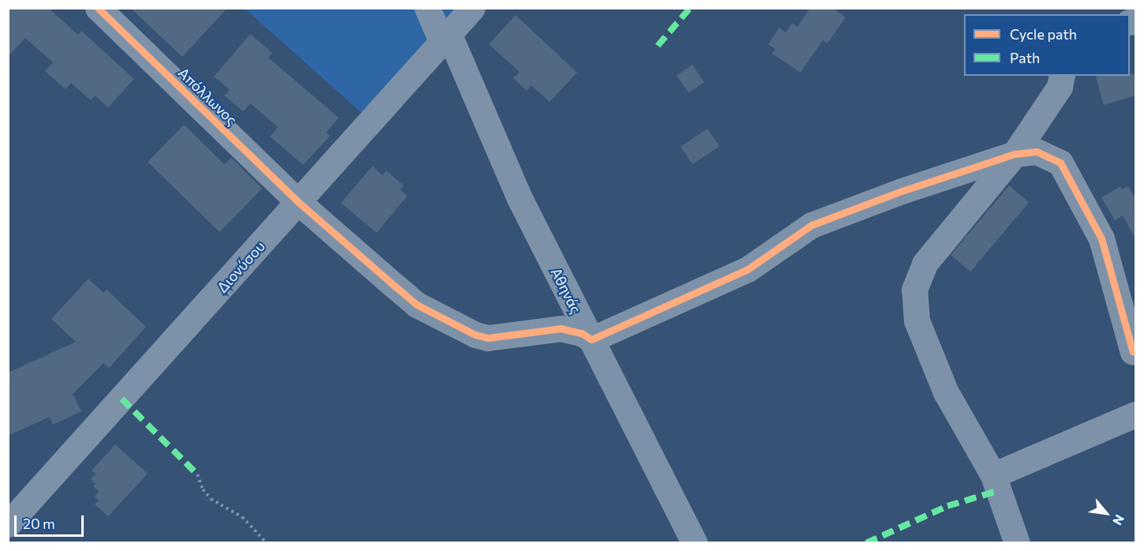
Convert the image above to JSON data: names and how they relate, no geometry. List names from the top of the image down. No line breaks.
{"streets":{"street":["Απόλλωνος","Διονύσου","Αθηνάς"]},"crossings":[["Απόλλωνος","Διονύσου"],["Απόλλωνος","Αθηνάς"],["Διονύσου","Αθηνάς"]],"legend":["Cycle path","Path"],"scale_bar":"20 m","north":"bottom right"}
